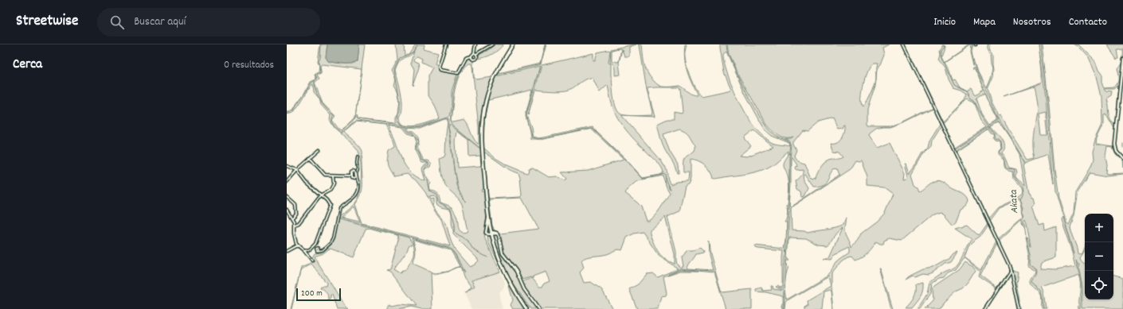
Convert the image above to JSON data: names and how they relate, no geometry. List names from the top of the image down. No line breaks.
{"water":["Akata"],"scale_bar":"200 m","page":{"header":"Streetwise","search":"Buscar aquí","nav":["Inicio","Mapa","Nosotros","Contacto"],"heading":["Cerca","0 resultados"],"map_buttons":["+","−"],"scale":"200 m"}}
